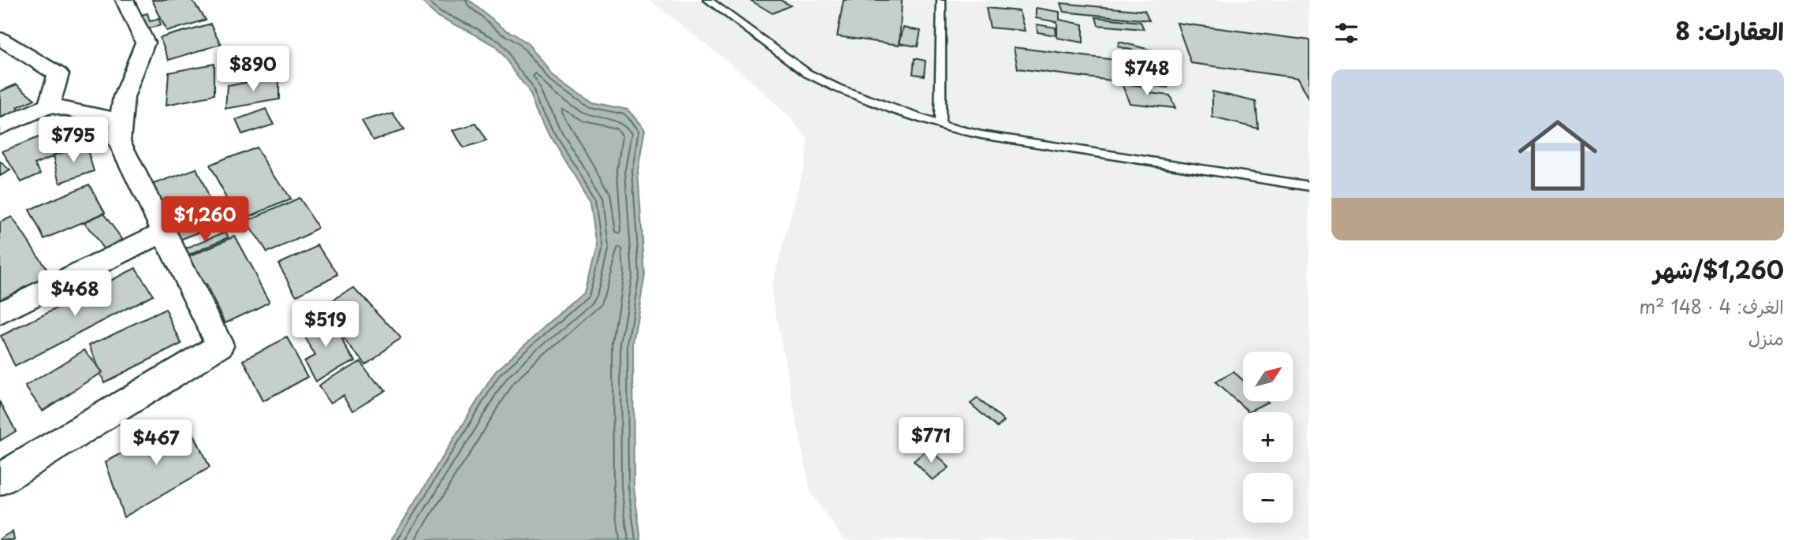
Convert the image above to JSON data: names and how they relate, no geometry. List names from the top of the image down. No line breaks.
{"north":"top right","page":{"heading":"العقارات: 8","price":["$890","$748","$795","$1,260","$468","$519","$771","$467"],"list":[{"name":"$1,260/شهر","note":"الغرف: 4 · 148 m² · منزل"}],"map_buttons":["+","−"]}}
